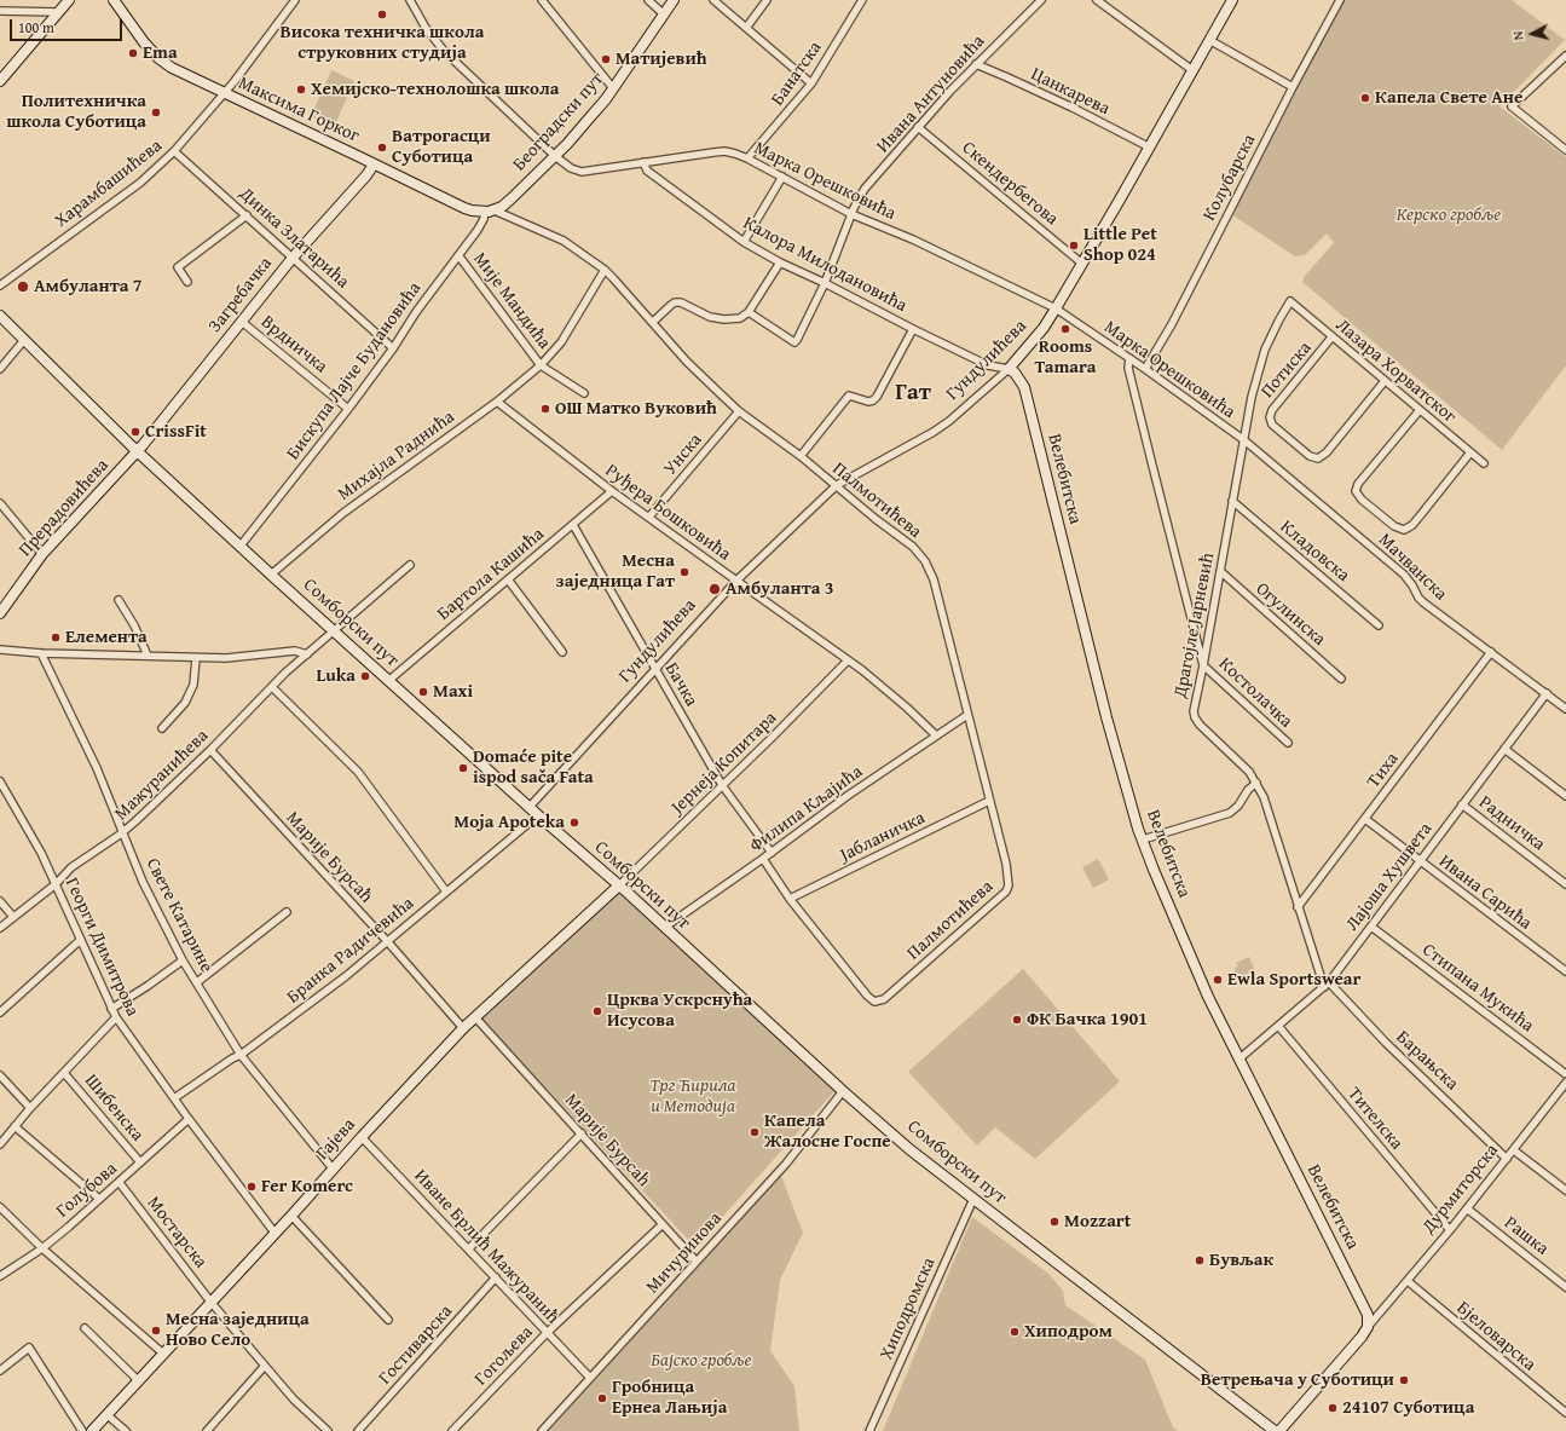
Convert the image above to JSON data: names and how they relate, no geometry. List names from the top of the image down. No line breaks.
{"streets":{"main road":["Максима Горког","Београдски пут","Загребачка","Гундулићева","Велебитска","Прерадовићева","Сомборски пут","Гајева","Дурмиторска"],"street":["Банатска","Цанкарева","Ивана Антуновића","Колубарска","Марка Орешковића","Харамбашићева","Скендербегова","Динка Златарића","Калора Милодановића","Мије Мандића","Врдничка","Потиска","Бискупа Лајче Будановића","Лазара Хорватског","Унска","Михајла Раднића","Палмотићева","Руђера Бошковића","Кладовска","Мачванска","Бартола Кашића","Огулинска","Драгојле Јарневић","Бачка","Костолачка","Јернеја Копитара","Тиха","Мажуранићева","Филипа Кљајића","Радничка","Јабланичка","Марије Бурсаћ","Лајоша Хушвета","Ивана Сарића","Свете Катарине","Георги Димитрова","Бранка Радичевића","Стипана Мукића","Барањска","Шибенска","Тителска","Голубова","Мостарска","Рашка","Иване Брлић Мажуранић","Мичуринова","Хиподромска","Бјеловарска","Гостиварска","Гогољева"]},"crossings":[["Банатска","Марка Орешковића"],["Цанкарева","Ивана Антуновића"],["Цанкарева","Гундулићева"],["Ивана Антуновића","Марка Орешковића"],["Ивана Антуновића","Скендербегова"],["Ивана Антуновића","Калора Милодановића"],["Максима Горког","Београдски пут"],["Максима Горког","Харамбашићева"],["Максима Горког","Загребачка"],["Максима Горког","Бискупа Лајче Будановића"],["Максима Горког","Палмотићева"],["Београдски пут","Марка Орешковића"],["Београдски пут","Бискупа Лајче Будановића"],["Београдски пут","Палмотићева"],["Колубарска","Марка Орешковића"],["Марка Орешковића","Калора Милодановића"],["Марка Орешковића","Гундулићева"],["Марка Орешковића","Мачванска"],["Марка Орешковића","Драгојле Јарневић"],["Харамбашићева","Динка Златарића"],["Скендербегова","Гундулићева"],["Динка Златарића","Загребачка"],["Динка Златарића","Бискупа Лајче Будановића"],["Калора Милодановића","Гундулићева"],["Калора Милодановића","Велебитска"],["Загребачка","Врдничка"],["Загребачка","Прерадовићева"],["Загребачка","Сомборски пут"],["Мије Мандића","Бискупа Лајче Будановића"],["Мије Мандића","Михајла Раднића"],["Врдничка","Бискупа Лајче Будановића"],["Гундулићева","Велебитска"],["Гундулићева","Палмотићева"],["Гундулићева","Руђера Бошковића"],["Гундулићева","Сомборски пут"],["Гундулићева","Бачка"],["Потиска","Лазара Хорватског"],["Бискупа Лајче Будановића","Палмотићева"],["Бискупа Лајче Будановића","Сомборски пут"],["Лазара Хорватског","Драгојле Јарневић"],["Унска","Палмотићева"],["Унска","Руђера Бошковића"],["Михајла Раднића","Палмотићева"],["Михајла Раднића","Руђера Бошковића"],["Михајла Раднића","Сомборски пут"],["Велебитска","Лајоша Хушвета"],["Велебитска","Дурмиторска"],["Палмотићева","Филипа Кљајића"],["Палмотићева","Јабланичка"],["Прерадовићева","Сомборски пут"],["Руђера Бошковића","Бартола Кашића"],["Руђера Бошковића","Јернеја Копитара"],["Руђера Бошковића","Филипа Кљајића"],["Кладовска","Драгојле Јарневић"],["Мачванска","Драгојле Јарневић"],["Мачванска","Тиха"],["Мачванска","Лајоша Хушвета"],["Бартола Кашића","Сомборски пут"],["Бартола Кашића","Бачка"],["Огулинска","Драгојле Јарневић"],["Сомборски пут","Јернеја Копитара"],["Сомборски пут","Мажуранићева"],["Сомборски пут","Филипа Кљајића"],["Сомборски пут","Бранка Радичевића"],["Сомборски пут","Гајева"],["Сомборски пут","Мичуринова"],["Сомборски пут","Хиподромска"],["Драгојле Јарневић","Костолачка"],["Драгојле Јарневић","Тиха"],["Драгојле Јарневић","Лајоша Хушвета"],["Драгојле Јарневић","Барањска"],["Бачка","Јернеја Копитара"],["Бачка","Филипа Кљајића"],["Јернеја Копитара","Гајева"],["Тиха","Ивана Сарића"],["Мажуранићева","Марије Бурсаћ"],["Мажуранићева","Свете Катарине"],["Мажуранићева","Георги Димитрова"],["Радничка","Лајоша Хушвета"],["Марије Бурсаћ","Бранка Радичевића"],["Марије Бурсаћ","Гајева"],["Марије Бурсаћ","Мичуринова"],["Марије Бурсаћ","Гогољева"],["Лајоша Хушвета","Ивана Сарића"],["Лајоша Хушвета","Стипана Мукића"],["Лајоша Хушвета","Барањска"],["Лајоша Хушвета","Тителска"],["Свете Катарине","Бранка Радичевића"],["Свете Катарине","Гајева"],["Георги Димитрова","Бранка Радичевића"],["Георги Димитрова","Гајева"],["Георги Димитрова","Голубова"],["Барањска","Дурмиторска"],["Шибенска","Голубова"],["Тителска","Дурмиторска"],["Гајева","Мостарска"],["Гајева","Иване Брлић Мажуранић"],["Дурмиторска","Рашка"],["Дурмиторска","Бјеловарска"],["Голубова","Мостарска"],["Иване Брлић Мажуранић","Мичуринова"],["Иване Брлић Мажуранић","Гостиварска"],["Иване Брлић Мажуранић","Гогољева"]],"districts":["Гат"],"parks":["Керско гробље","Трг Ћирила и Методија","Бајско гробље"],"places":["Висока техничка школа струковних студија","Ema","Матијевић","Хемијско-технолошка школа","Капела Свете Ане","Политехничка школа Суботица","Ватрогасци Суботица","Little Pet Shop 024","Амбуланта 7","Rooms Tamara","ОШ Матко Вуковић","CrissFit","Месна заједница Гат","Амбуланта 3","Елемента","Luka","Maxi","Domaće pite ispod sača Fata","Moja Apoteka","Ewla Sportswear","Црква Ускрснућа Исусова","ФК Бачка 1901","Капела Жалосне Госпе","Fer Komerc","Mozzart","Бувљак","Месна заједница Ново Село","Хиподром","Ветрењача у Суботици","Гробница Ернеа Лањија","24107 Суботица"],"scale_bar":"100 m","north":"left"}
